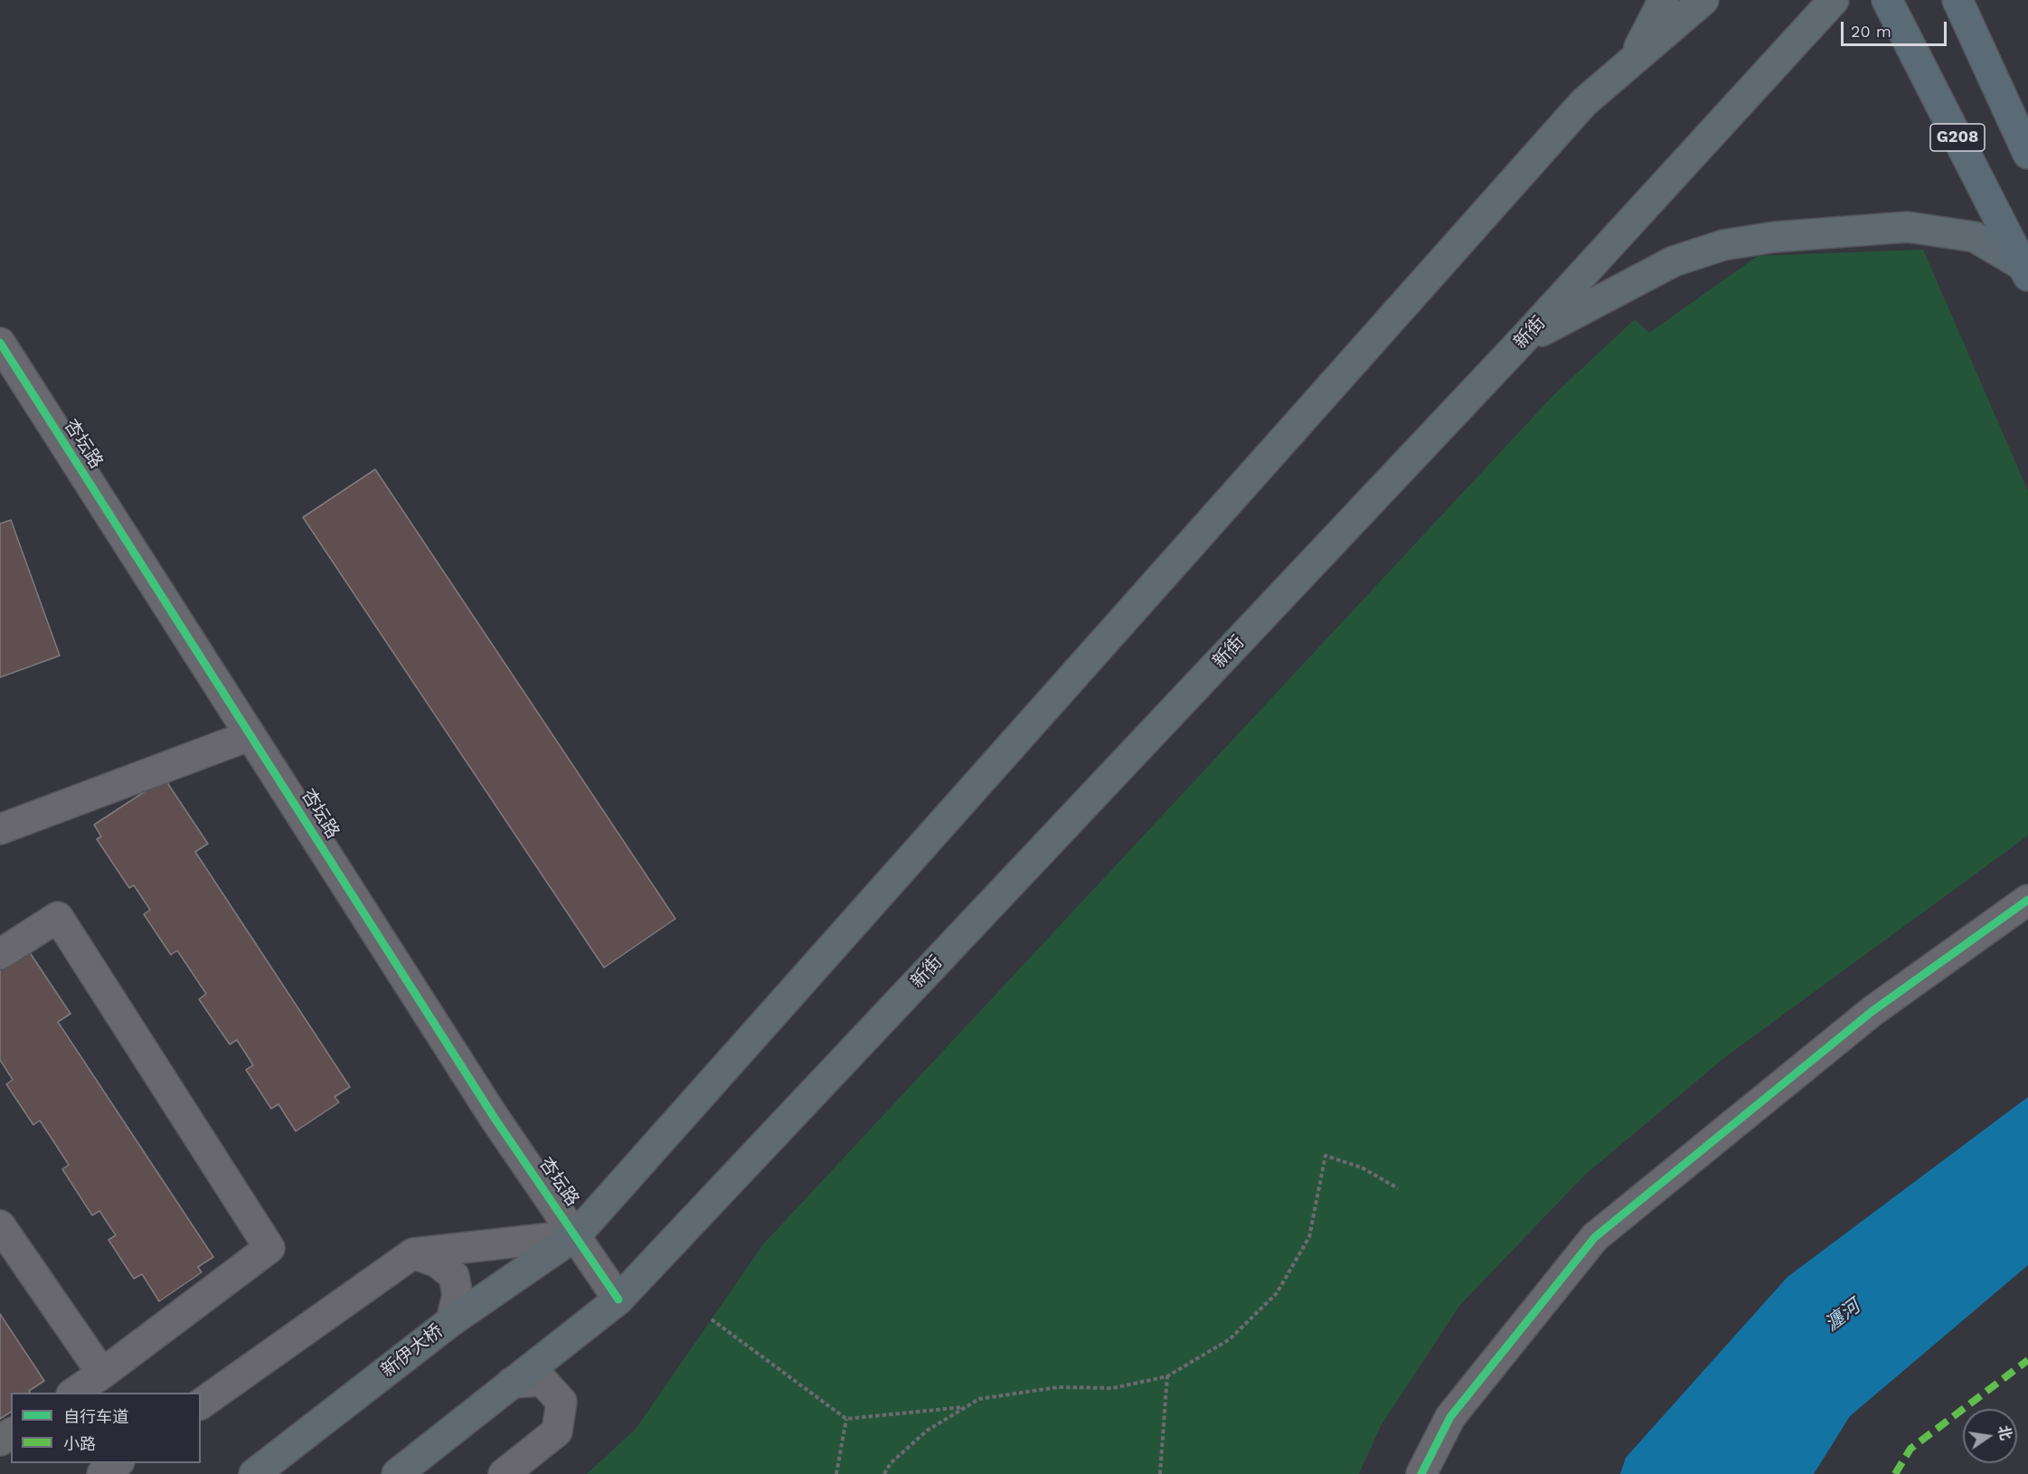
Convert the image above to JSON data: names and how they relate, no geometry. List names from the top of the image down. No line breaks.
{"streets":{"highway":["G208"],"main road":["新街","新伊大桥"],"street":["杏坛路"]},"crossings":[["新街","杏坛路"],["杏坛路","新伊大桥"]],"water":["瀍河"],"legend":["自行车道","小路"],"scale_bar":"20 m","north":"right"}
